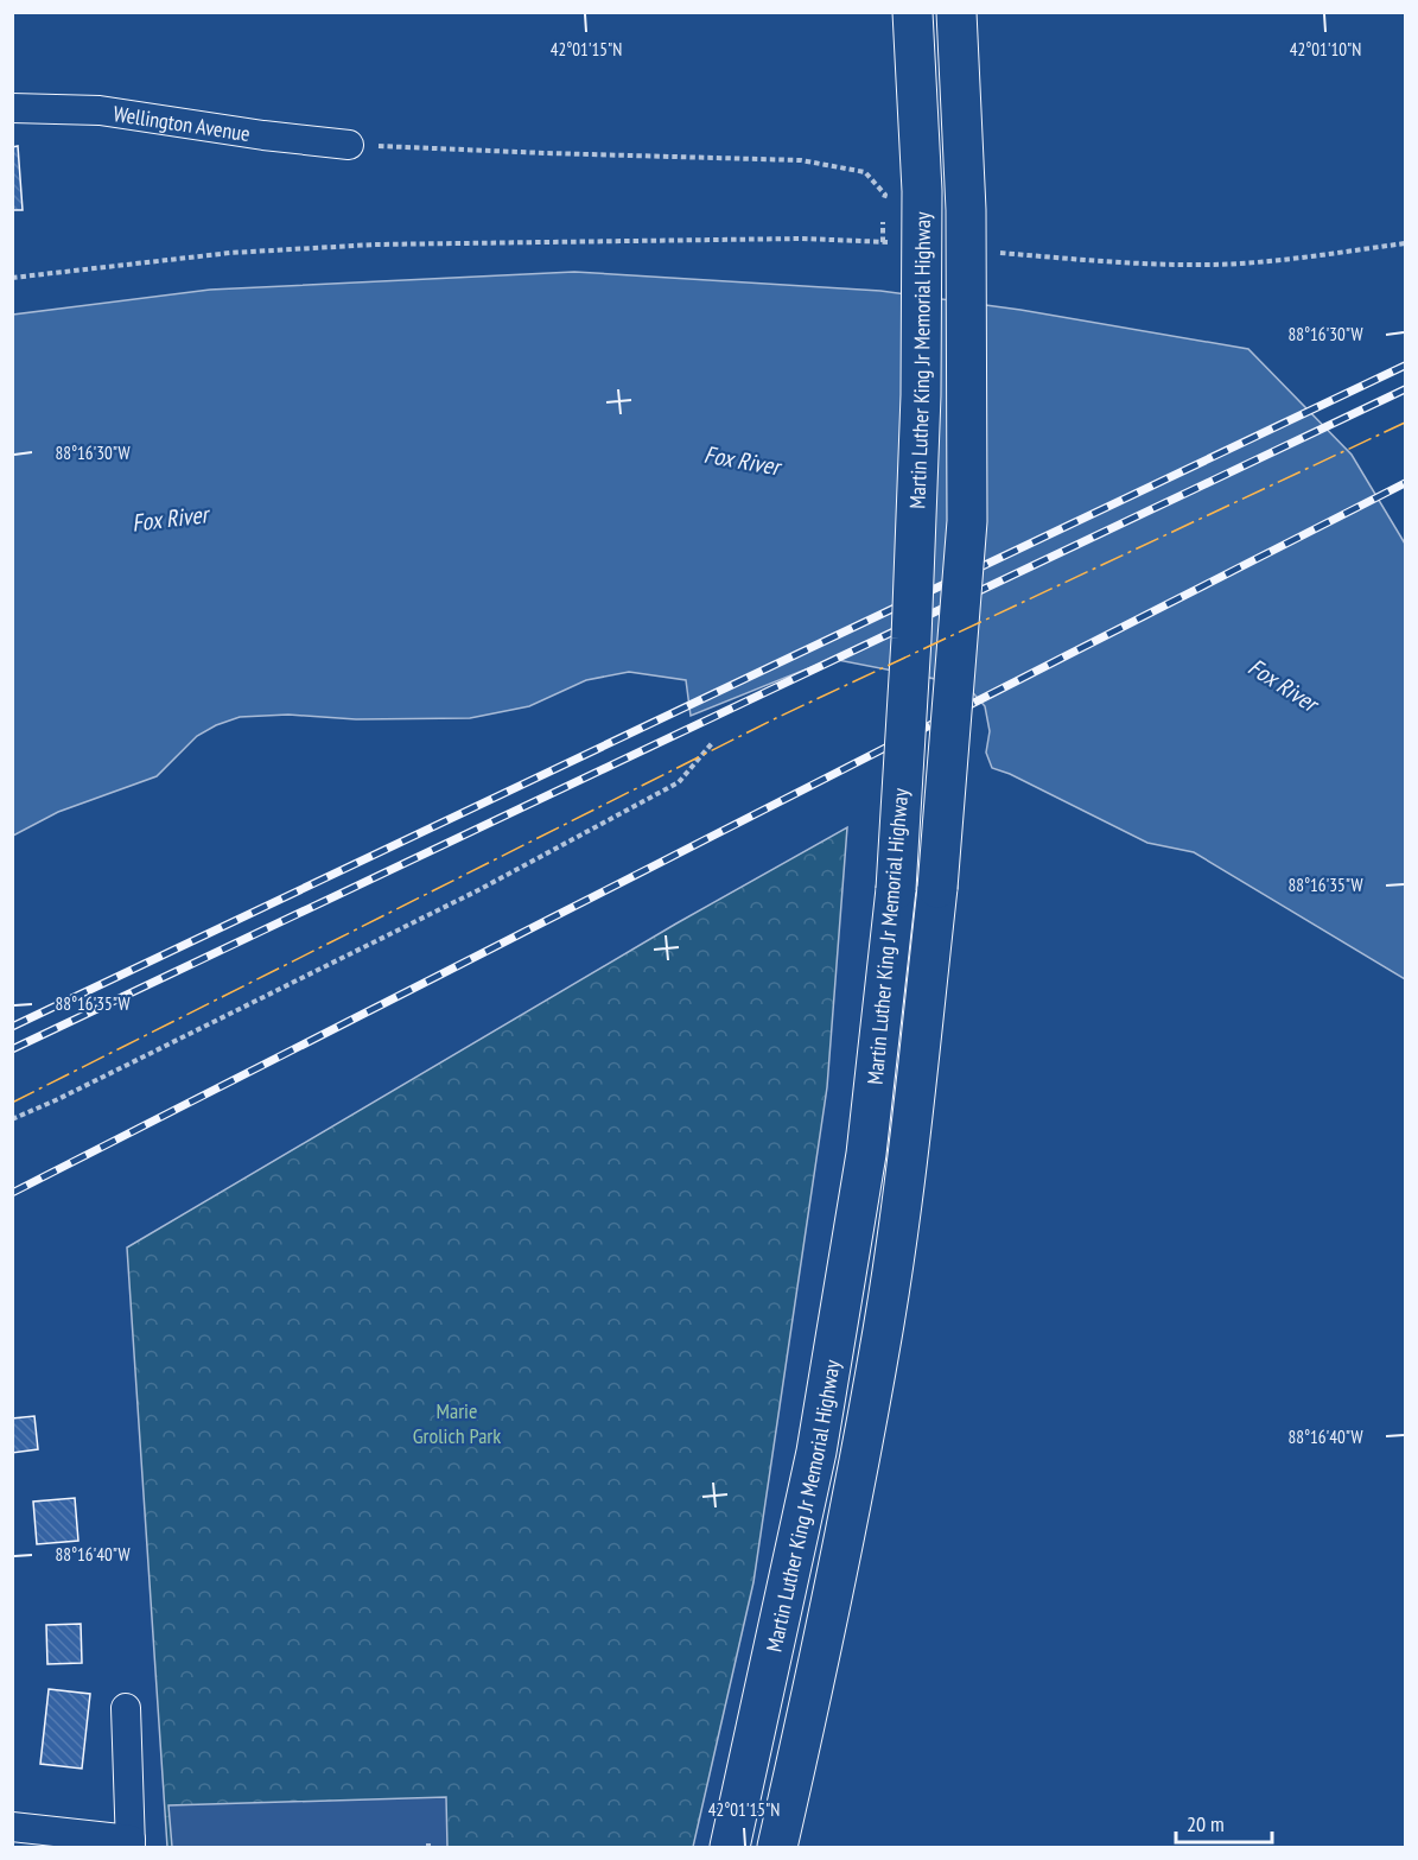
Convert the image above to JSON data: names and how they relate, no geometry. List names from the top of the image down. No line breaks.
{"streets":{"highway":["Martin Luther King Jr Memorial Highway"],"street":["Wellington Avenue"]},"water":["Fox River"],"parks":["Marie Grolich Park"],"scale_bar":"20 m","coordinates":["42°01'15\"N","42°01'10\"N","88°16'30\"W","88°16'35\"W","88°16'40\"W"]}
